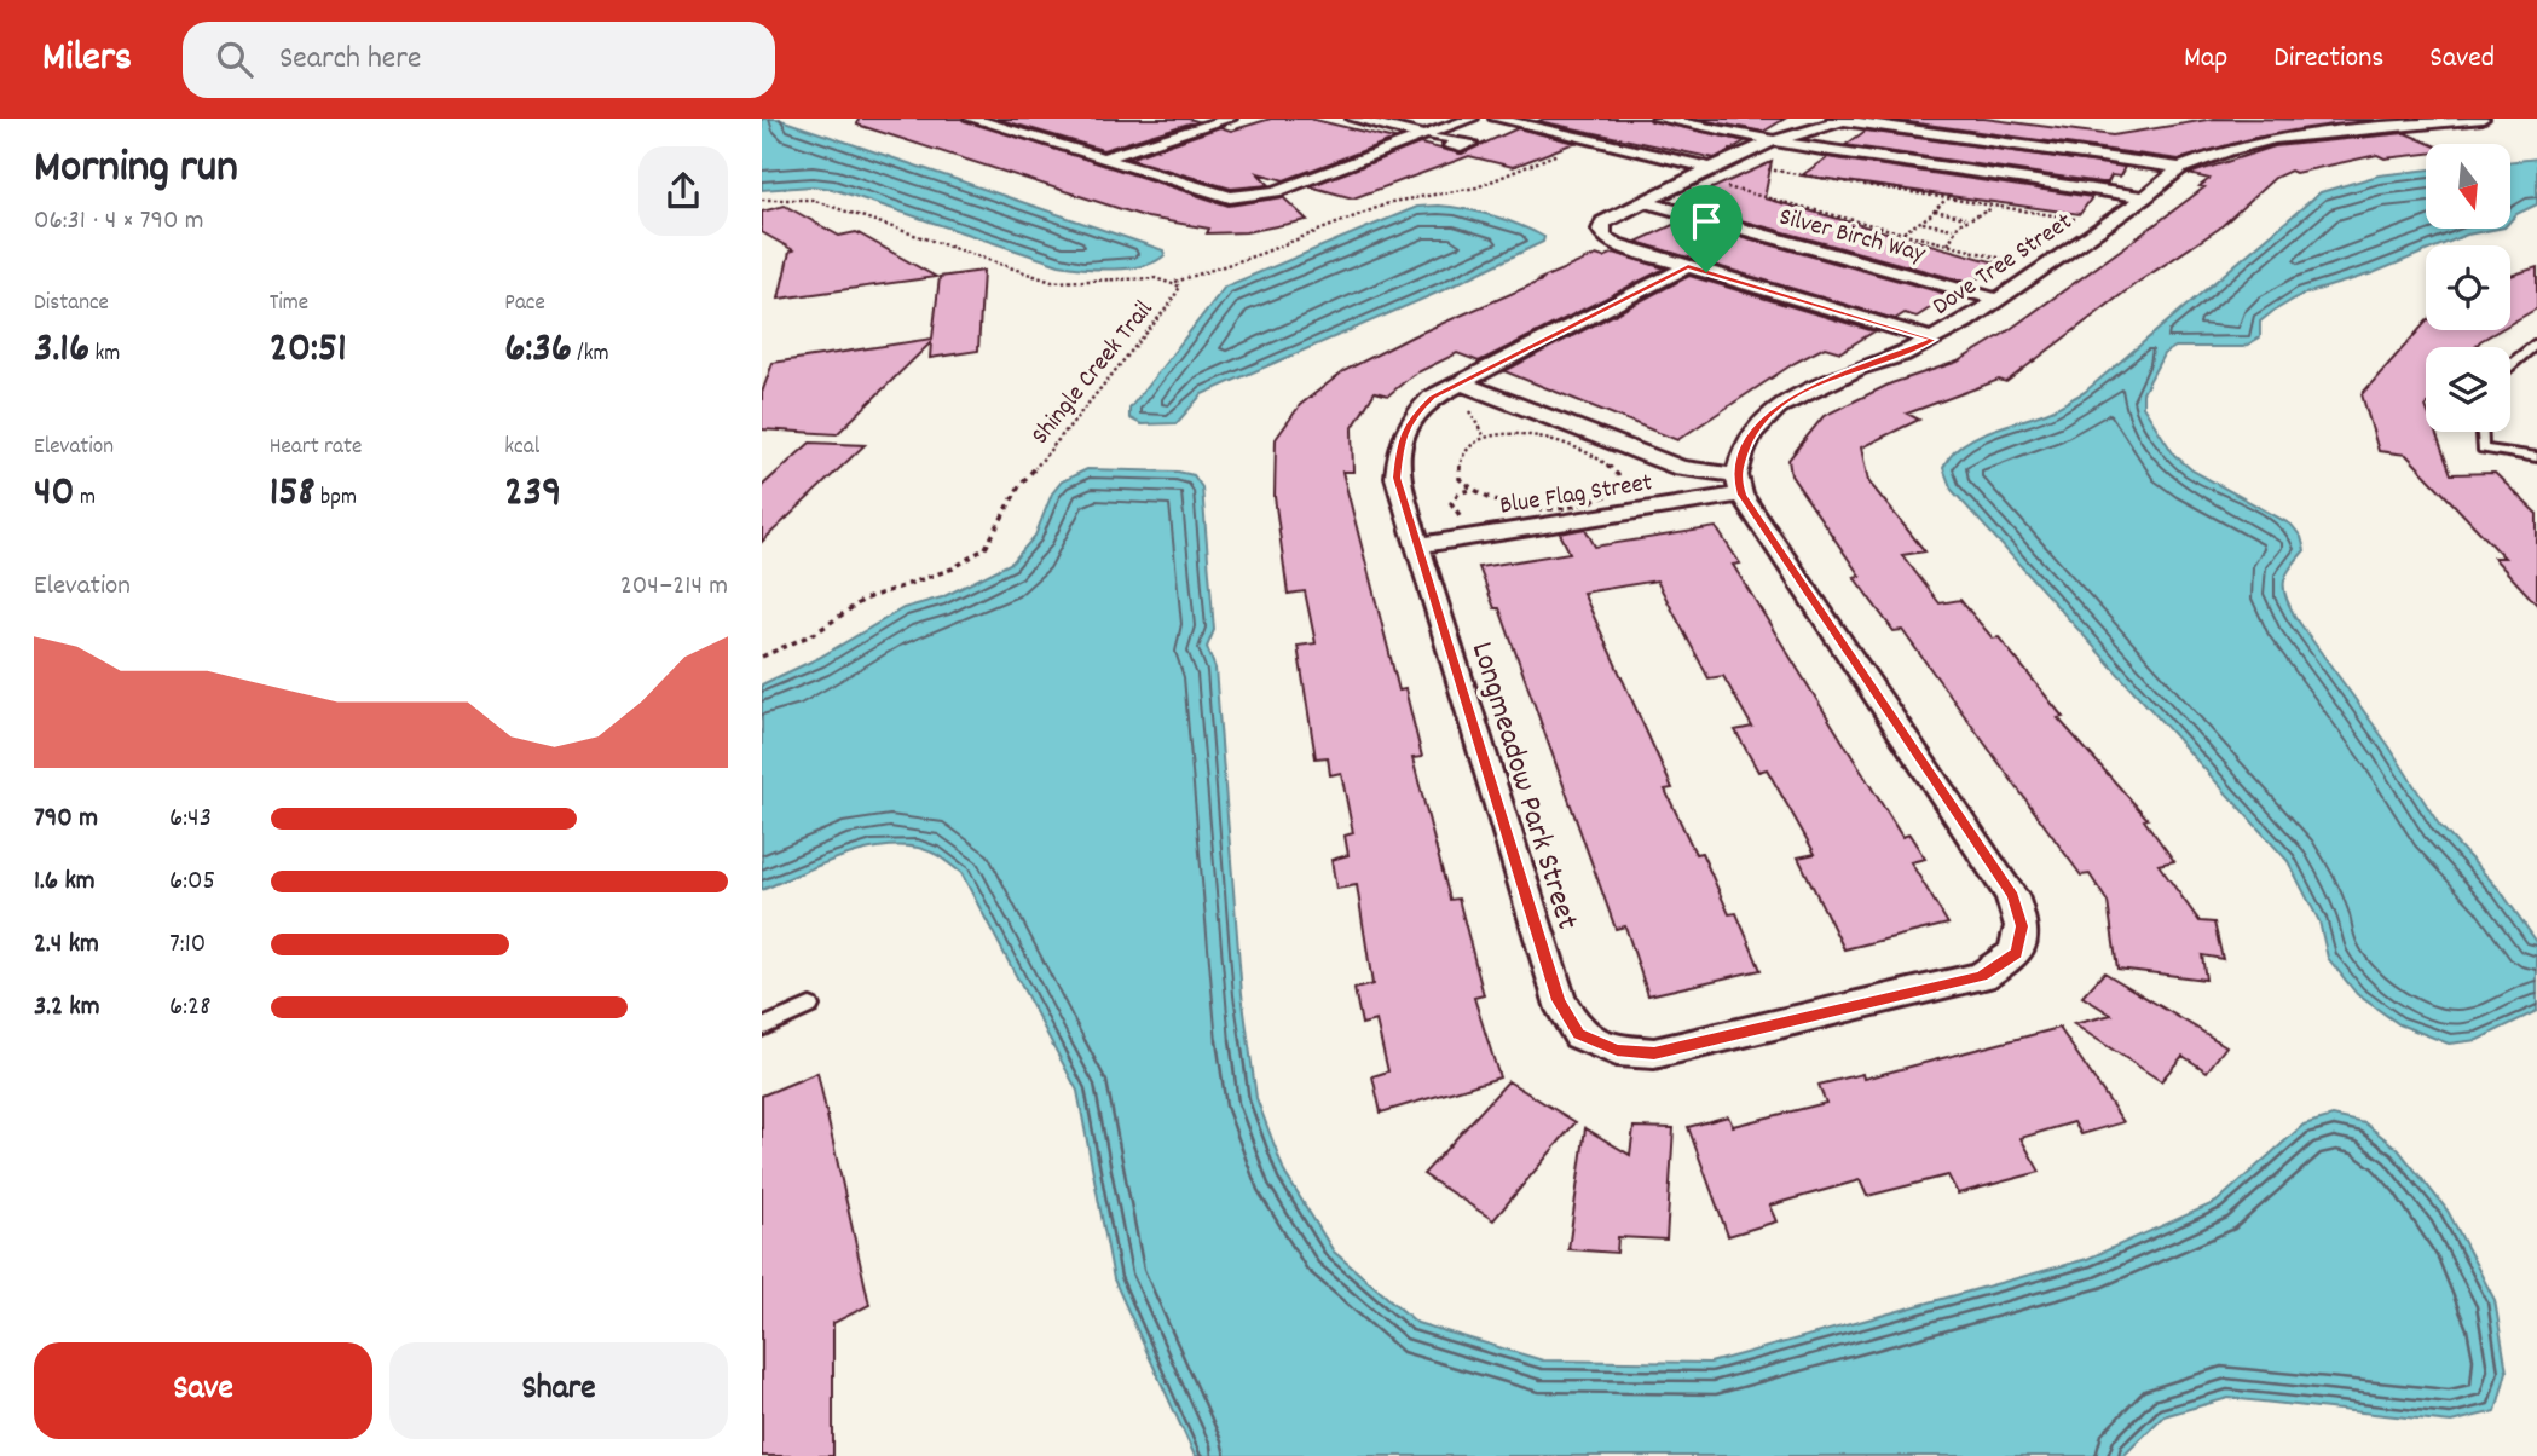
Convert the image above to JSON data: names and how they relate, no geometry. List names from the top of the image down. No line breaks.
{"streets":{"street":["Silver Birch Way","Dove Tree Street","Blue Flag Street","Longmeadow Park Street"],"path":["Shingle Creek Trail"]},"crossings":[["Silver Birch Way","Dove Tree Street"],["Dove Tree Street","Blue Flag Street"],["Dove Tree Street","Longmeadow Park Street"],["Blue Flag Street","Longmeadow Park Street"]],"north":"bottom","page":{"header":"Milers","search":"Search here","nav":["Map","Directions","Saved"],"heading":["Morning run","06:31 · 4 × 790 m"],"stats":[["Distance","3.16 km"],["Time","20:51"],["Pace","6:36 /km"],["Elevation","40 m"],["Heart rate","158 bpm"],["kcal","239"]],"chart":["Elevation","204–214 m"],"list":[{"name":"790 m","note":"6:43"},{"name":"1.6 km","note":"6:05"},{"name":"2.4 km","note":"7:10"},{"name":"3.2 km","note":"6:28"}],"buttons":["Save","Share"]}}
